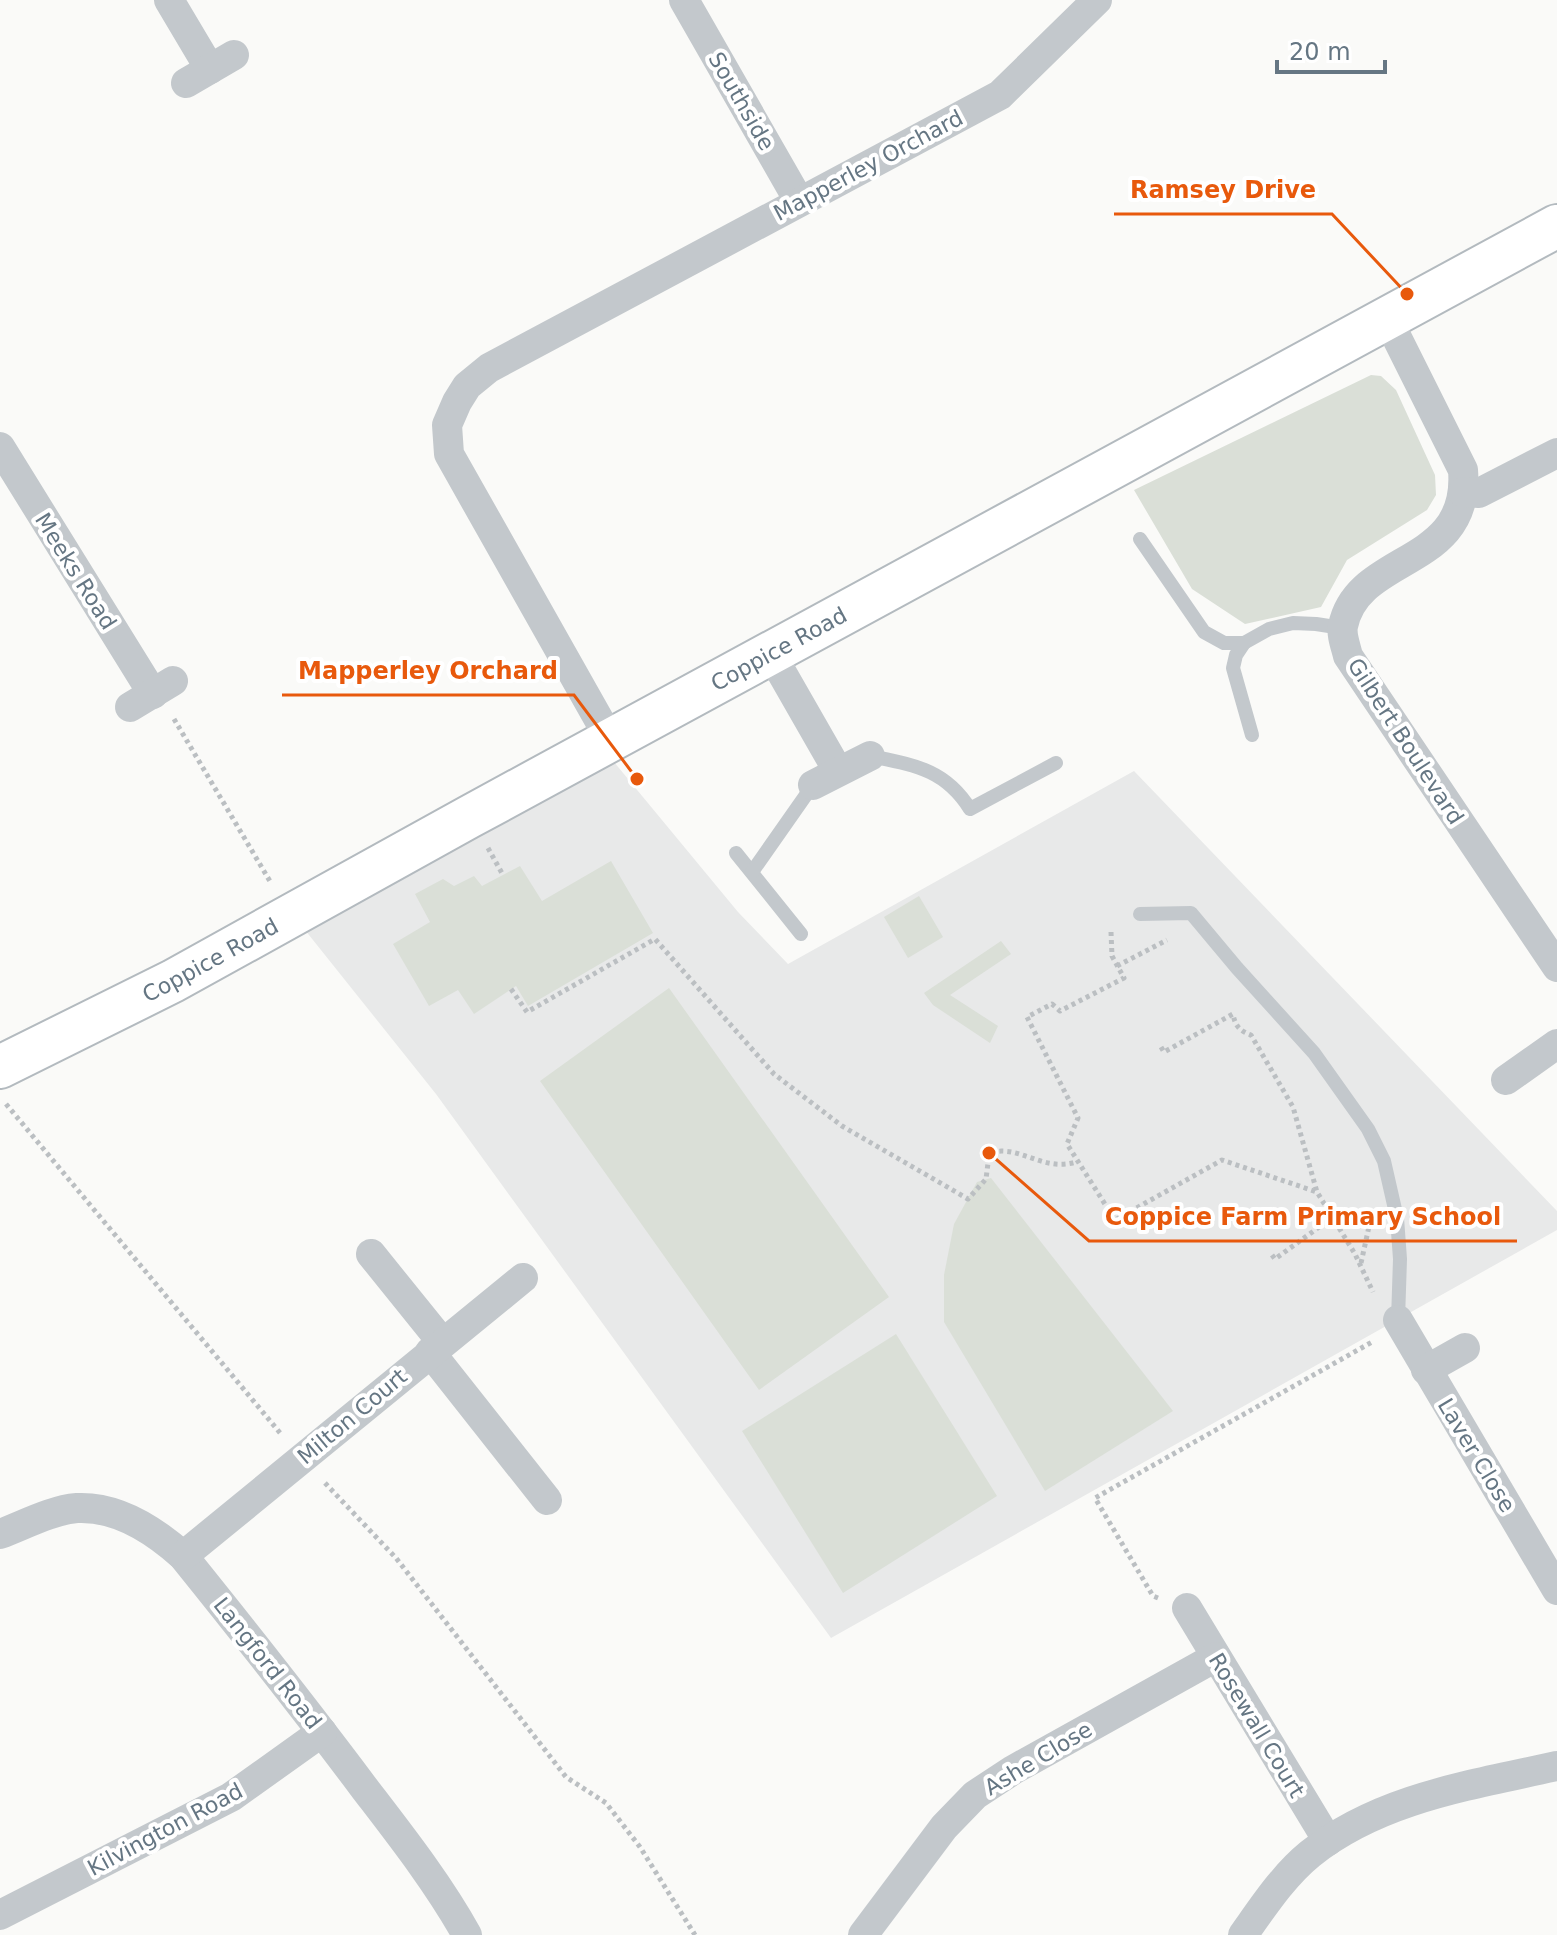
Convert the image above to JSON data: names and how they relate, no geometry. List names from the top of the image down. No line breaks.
{"streets":{"street":["Southside","Mapperley Orchard","Meeks Road","Coppice Road","Gilbert Boulevard","Milton Court","Laver Close","Langford Road","Rosewall Court","Ashe Close","Kilvington Road"]},"crossings":[["Southside","Mapperley Orchard"],["Mapperley Orchard","Coppice Road"],["Milton Court","Langford Road"],["Langford Road","Kilvington Road"],["Rosewall Court","Ashe Close"]],"places":["Ramsey Drive","Mapperley Orchard","Coppice Farm Primary School"],"scale_bar":"20 m"}
